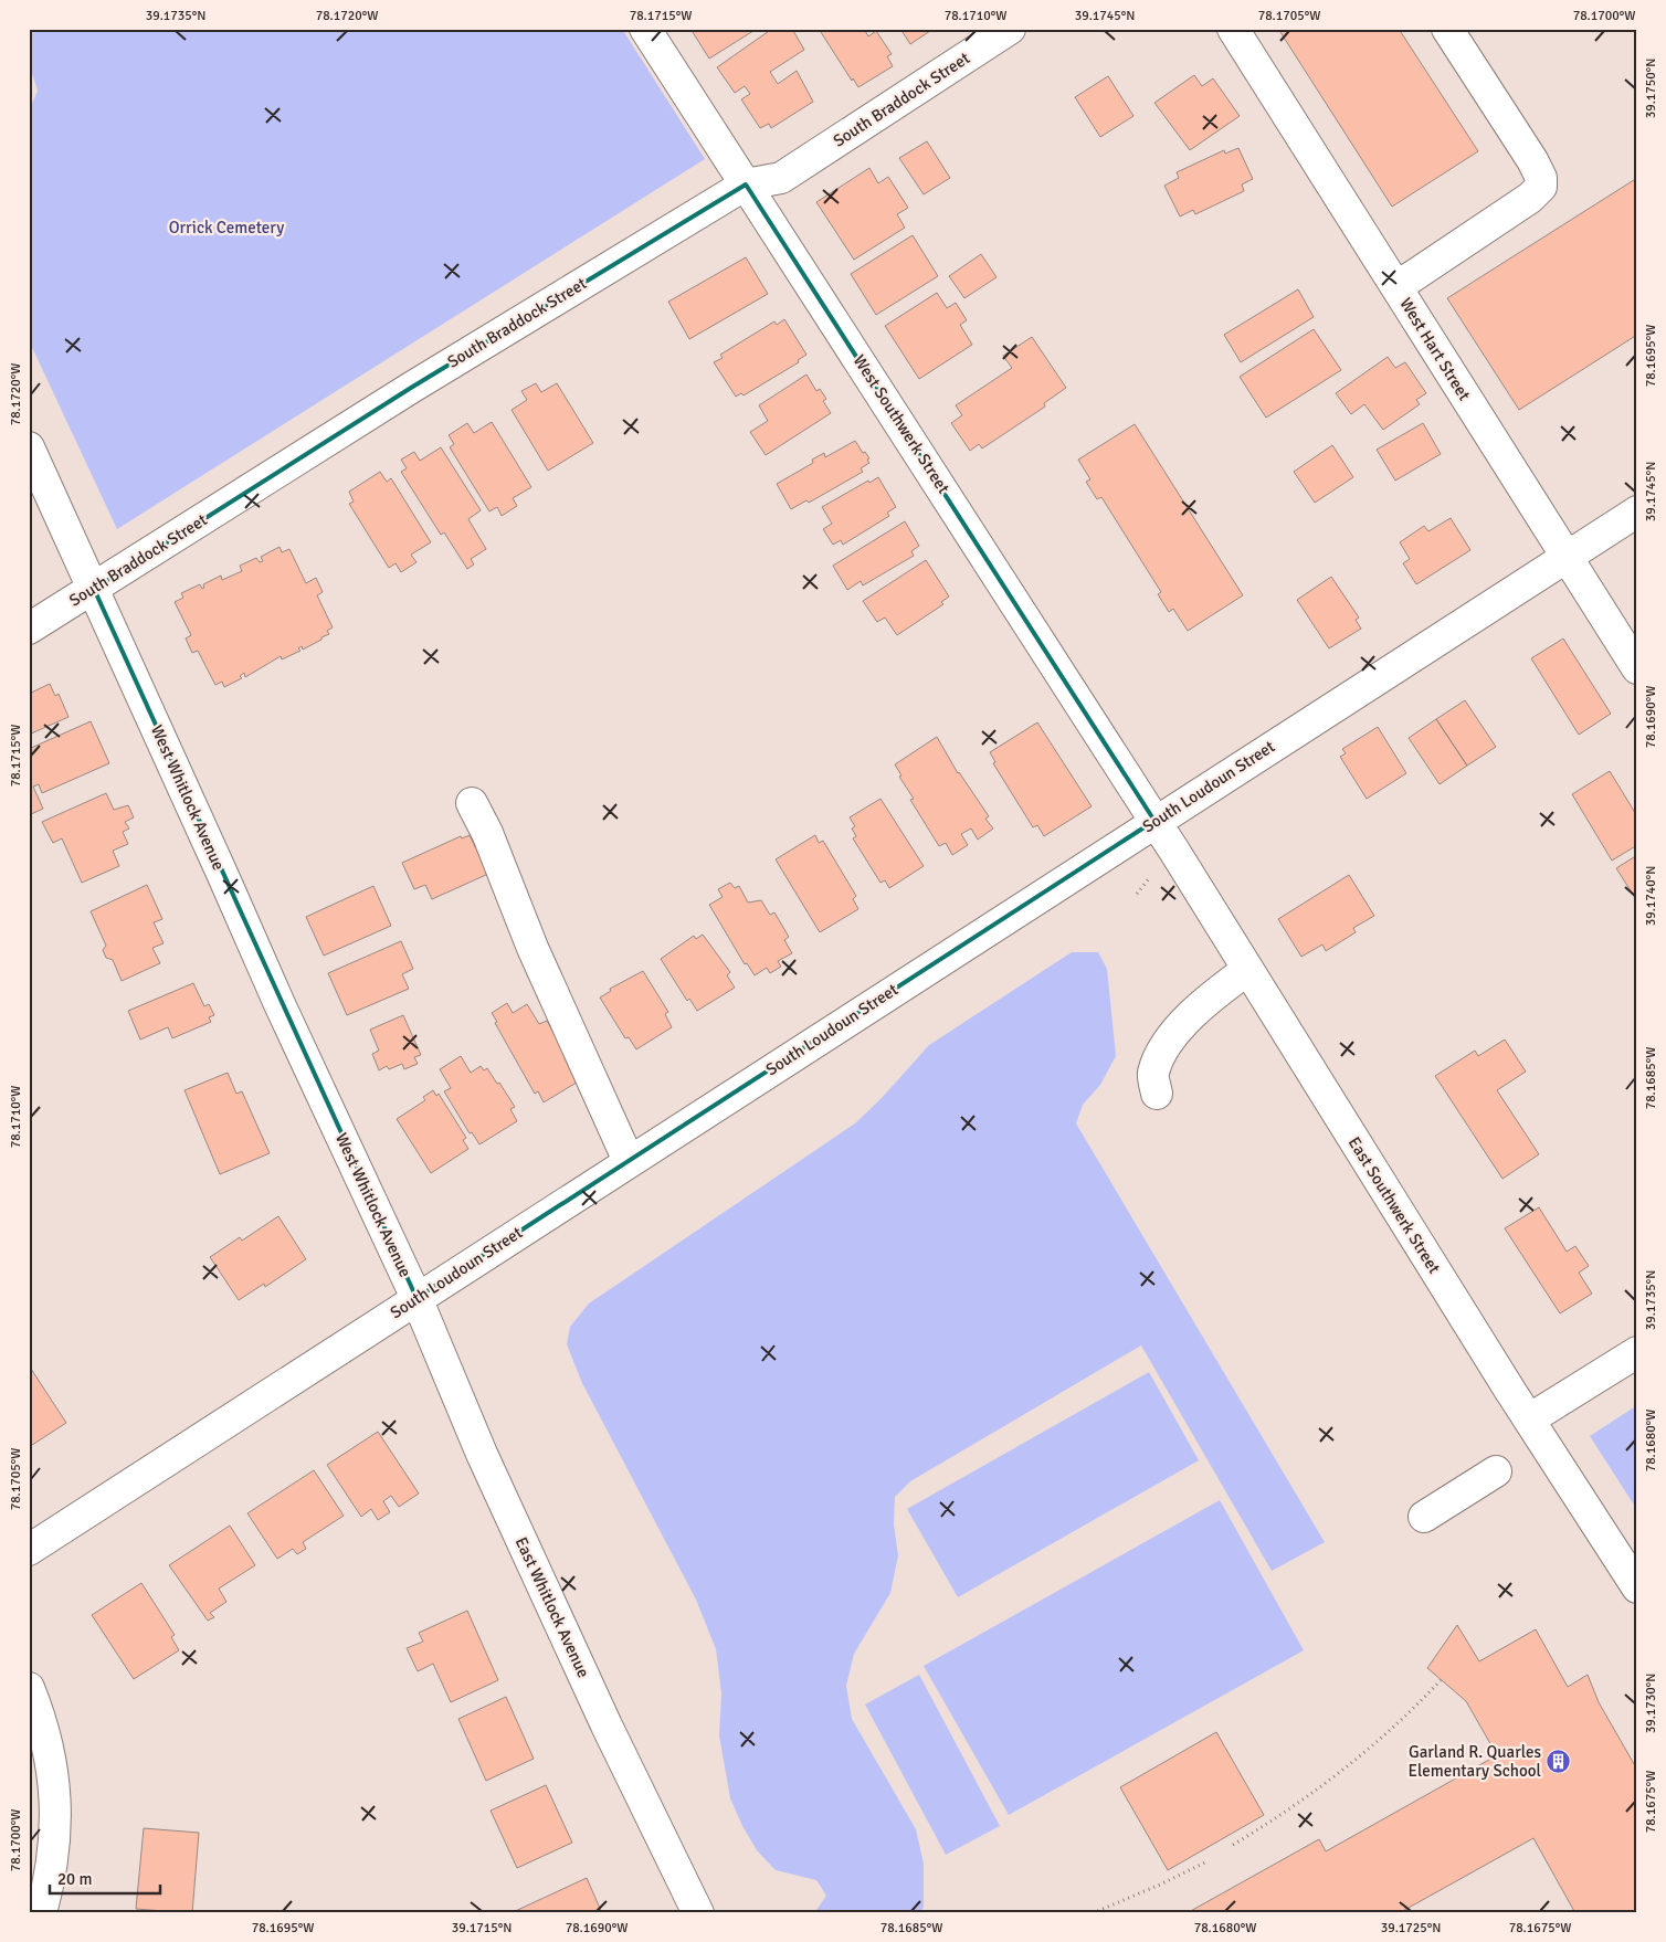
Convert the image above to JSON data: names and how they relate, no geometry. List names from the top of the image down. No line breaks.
{"streets":{"street":["South Braddock Street","West Hart Street","West Southwerk Street","South Loudoun Street","West Whitlock Avenue","East Southwerk Street","East Whitlock Avenue"]},"crossings":[["South Braddock Street","West Southwerk Street"],["South Braddock Street","West Whitlock Avenue"],["West Hart Street","South Loudoun Street"],["West Southwerk Street","South Loudoun Street"],["West Southwerk Street","East Southwerk Street"],["South Loudoun Street","West Whitlock Avenue"],["South Loudoun Street","East Southwerk Street"],["South Loudoun Street","East Whitlock Avenue"],["West Whitlock Avenue","East Whitlock Avenue"]],"parks":["Orrick Cemetery"],"places":{"building":["Garland R. Quarles Elementary School"]},"scale_bar":"20 m","coordinates":["39.1735°N","78.1720°W","78.1715°W","78.1710°W","39.1745°N","78.1705°W","78.1700°W","39.1750°N","78.1695°W","78.1690°W","39.1740°N","78.1685°W","78.1680°W","39.1730°N","78.1675°W","39.1715°N","39.1725°N"]}
